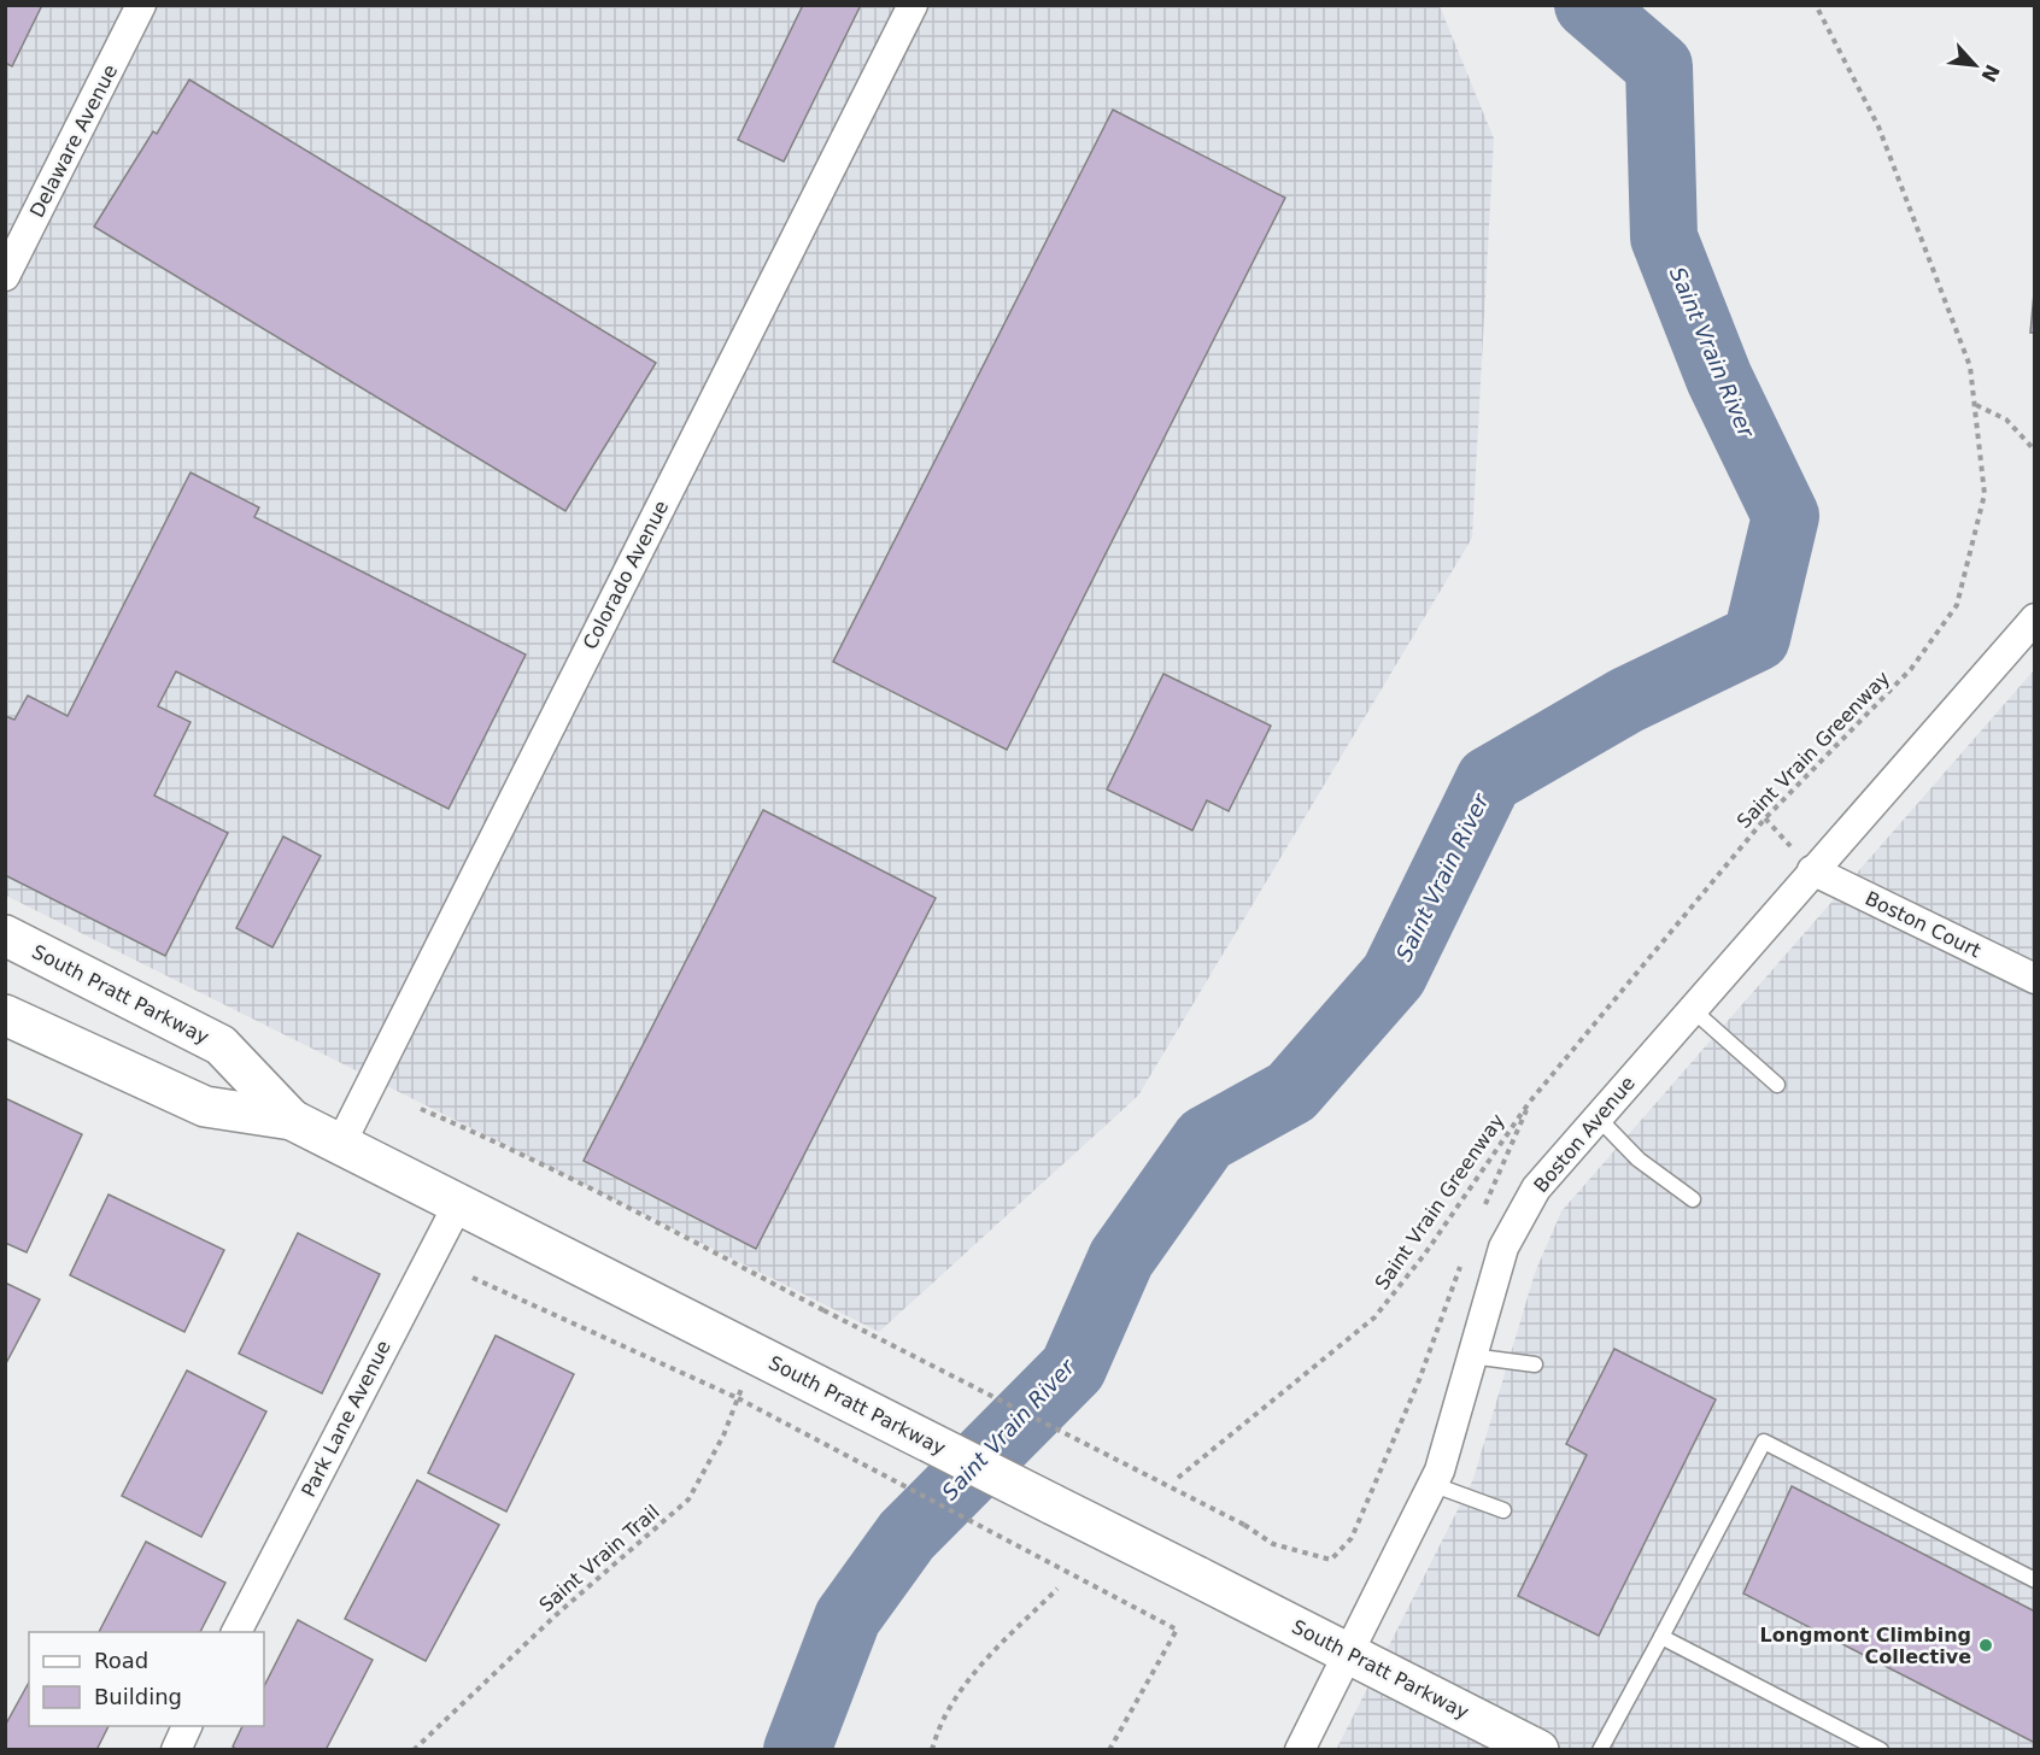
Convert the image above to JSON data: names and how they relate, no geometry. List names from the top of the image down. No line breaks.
{"streets":{"main road":["South Pratt Parkway"],"street":["Delaware Avenue","Colorado Avenue","Boston Court","Boston Avenue","Park Lane Avenue"],"path":["Saint Vrain Greenway","Saint Vrain Trail"]},"crossings":[["Colorado Avenue","South Pratt Parkway"],["Boston Court","Boston Avenue"],["South Pratt Parkway","Boston Avenue"],["South Pratt Parkway","Park Lane Avenue"],["South Pratt Parkway","Saint Vrain Trail"]],"water":["Saint Vrain River"],"places":["Longmont Climbing Collective"],"legend":["Road","Building"],"north":"bottom right"}
